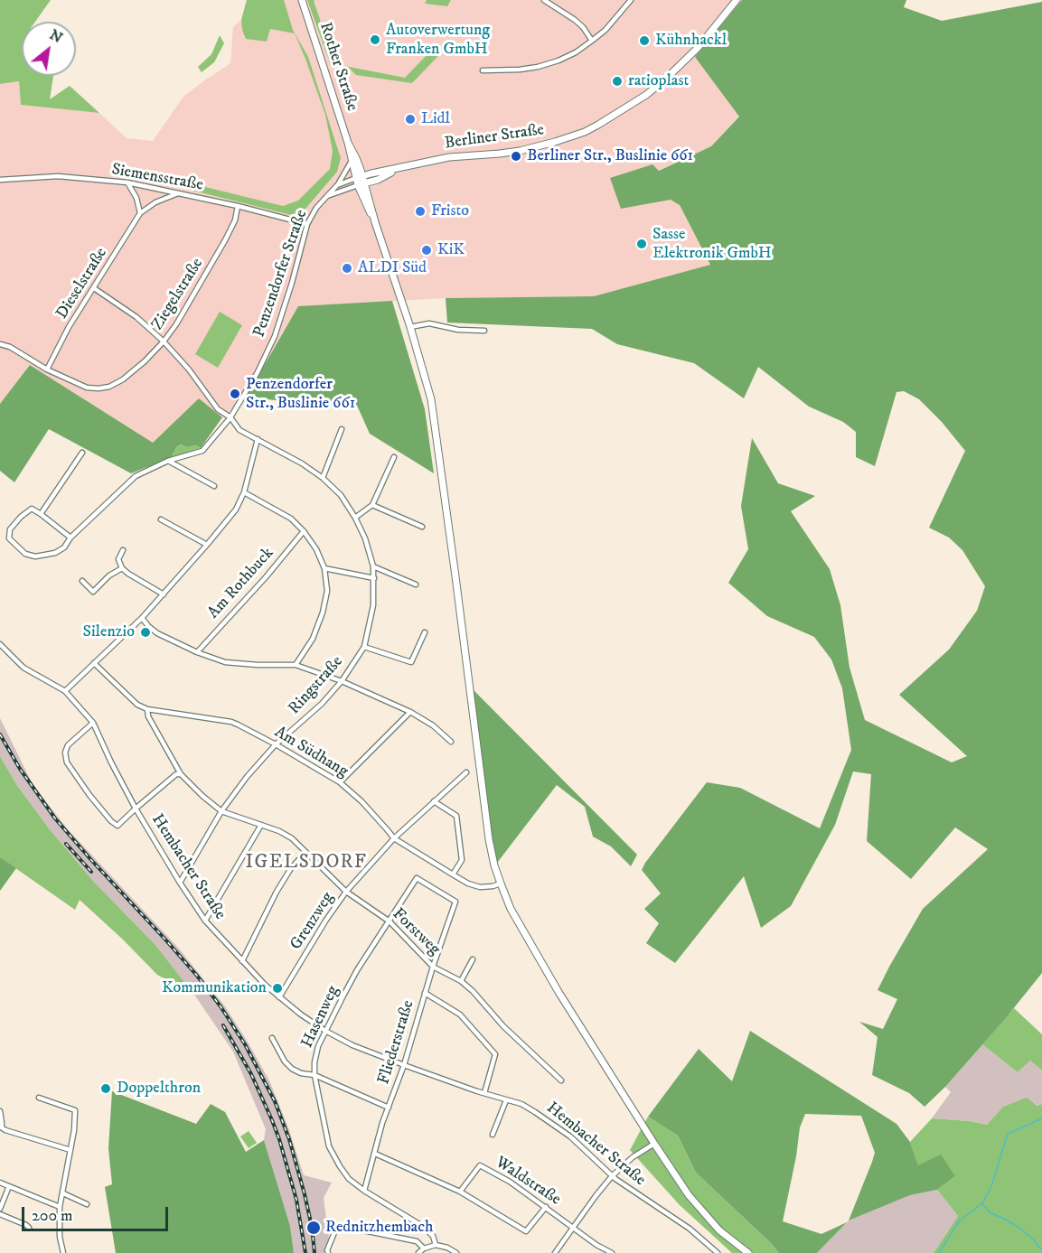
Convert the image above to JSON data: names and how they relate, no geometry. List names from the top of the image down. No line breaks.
{"streets":{"main road":["Rother Straße","Berliner Straße"],"street":["Siemensstraße","Penzendorfer Straße","Dieselstraße","Ziegelstraße","Am Rothbuck","Ringstraße","Am Südhang","Hembacher Straße","Grenzweg","Forstweg","Hasenweg","Fliederstraße","Waldstraße"]},"crossings":[["Rother Straße","Berliner Straße"],["Rother Straße","Penzendorfer Straße"],["Berliner Straße","Penzendorfer Straße"],["Siemensstraße","Penzendorfer Straße"],["Siemensstraße","Dieselstraße"],["Siemensstraße","Ziegelstraße"],["Penzendorfer Straße","Ringstraße"],["Dieselstraße","Ziegelstraße"],["Dieselstraße","Ringstraße"],["Ziegelstraße","Ringstraße"],["Ringstraße","Am Südhang"],["Ringstraße","Hembacher Straße"],["Ringstraße","Forstweg"],["Am Südhang","Grenzweg"],["Hembacher Straße","Grenzweg"],["Hembacher Straße","Hasenweg"],["Hembacher Straße","Fliederstraße"],["Grenzweg","Forstweg"],["Forstweg","Hasenweg"],["Forstweg","Fliederstraße"],["Hasenweg","Fliederstraße"]],"districts":["IGELSDORF"],"places":["Autoverwertung Franken GmbH","Kühnhackl","ratioplast","Lidl","Berliner Str., Buslinie 661","Fristo","Sasse Elektronik GmbH","KiK","ALDI Süd","Penzendorfer Str., Buslinie 661","Silenzio","Kommunikation","Doppelthron","Rednitzhembach"],"scale_bar":"200 m","north":"top right"}
